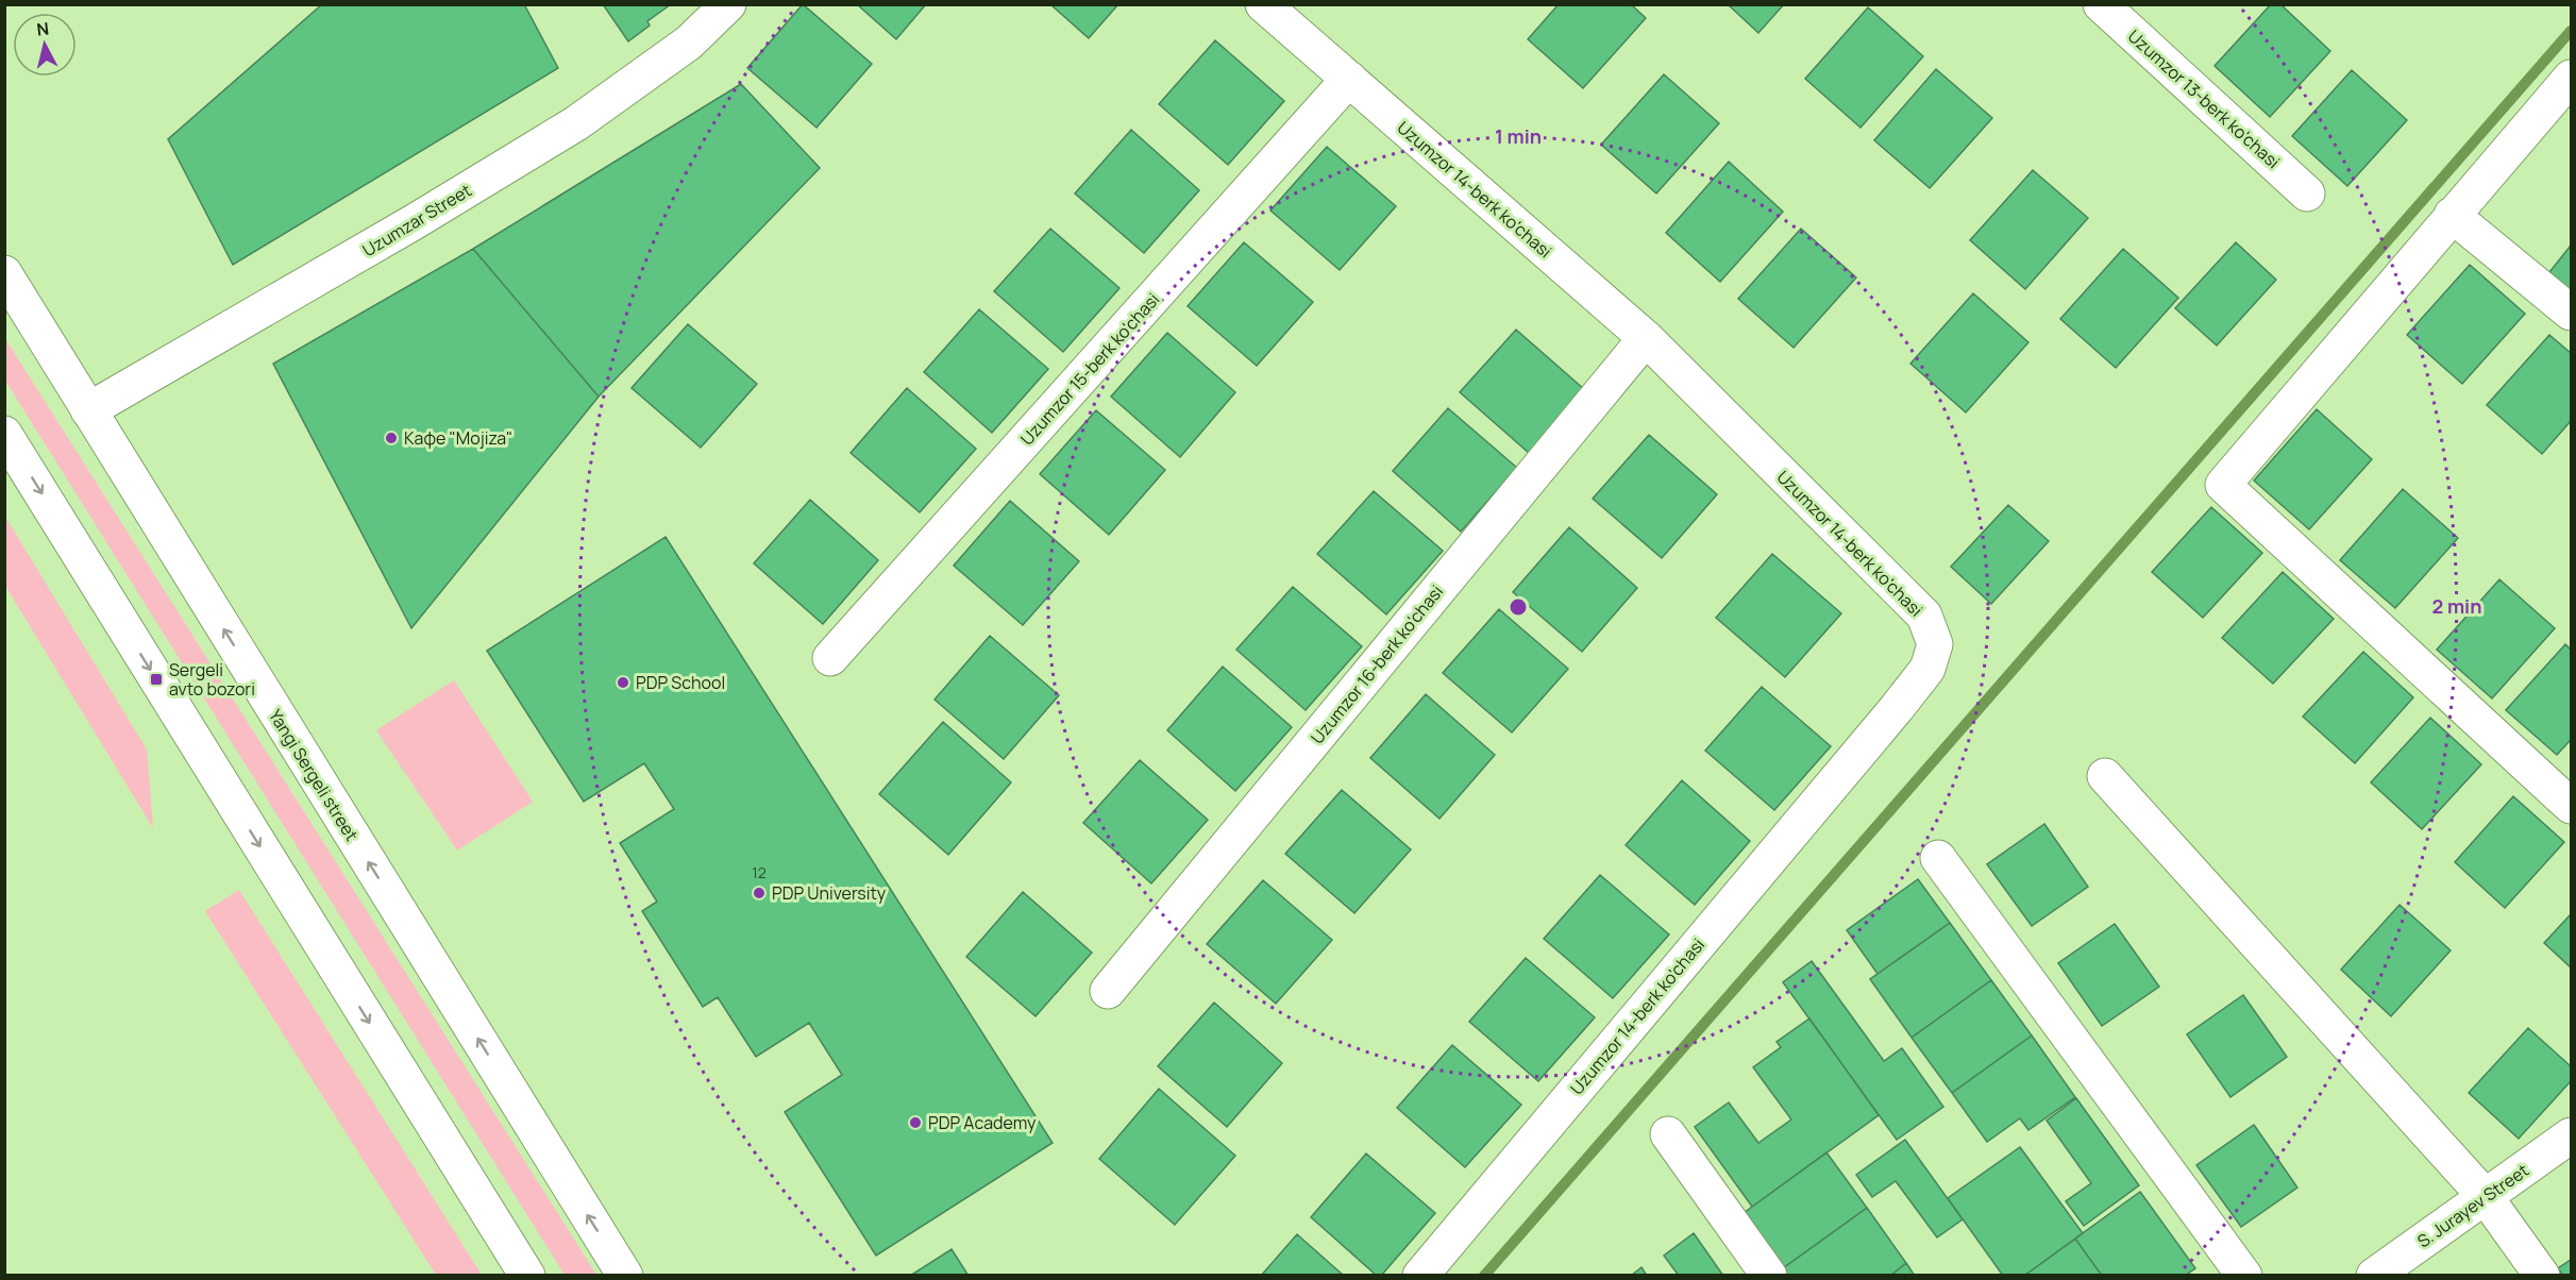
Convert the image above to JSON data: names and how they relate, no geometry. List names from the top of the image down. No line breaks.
{"streets":{"street":["Uzumzor 13-berk ko'chasi","Uzumzor 14-berk ko'chasi","Uzumzar Street","Uzumzor 15-berk ko'chasi","Uzumzor 16-berk ko'chasi","Yangi Sergeli street","S. Jurayev Street"]},"crossings":[["Uzumzor 14-berk ko'chasi","Uzumzor 15-berk ko'chasi"],["Uzumzor 14-berk ko'chasi","Uzumzor 16-berk ko'chasi"],["Uzumzar Street","Yangi Sergeli street"]],"places":{"other":["Кафе \"Mojiza\"","PDP School","PDP University","PDP Academy"],"transit":["Sergeli avto bozori"]},"house_numbers":["12"],"north":"top","rings":["1 min","2 min"]}
